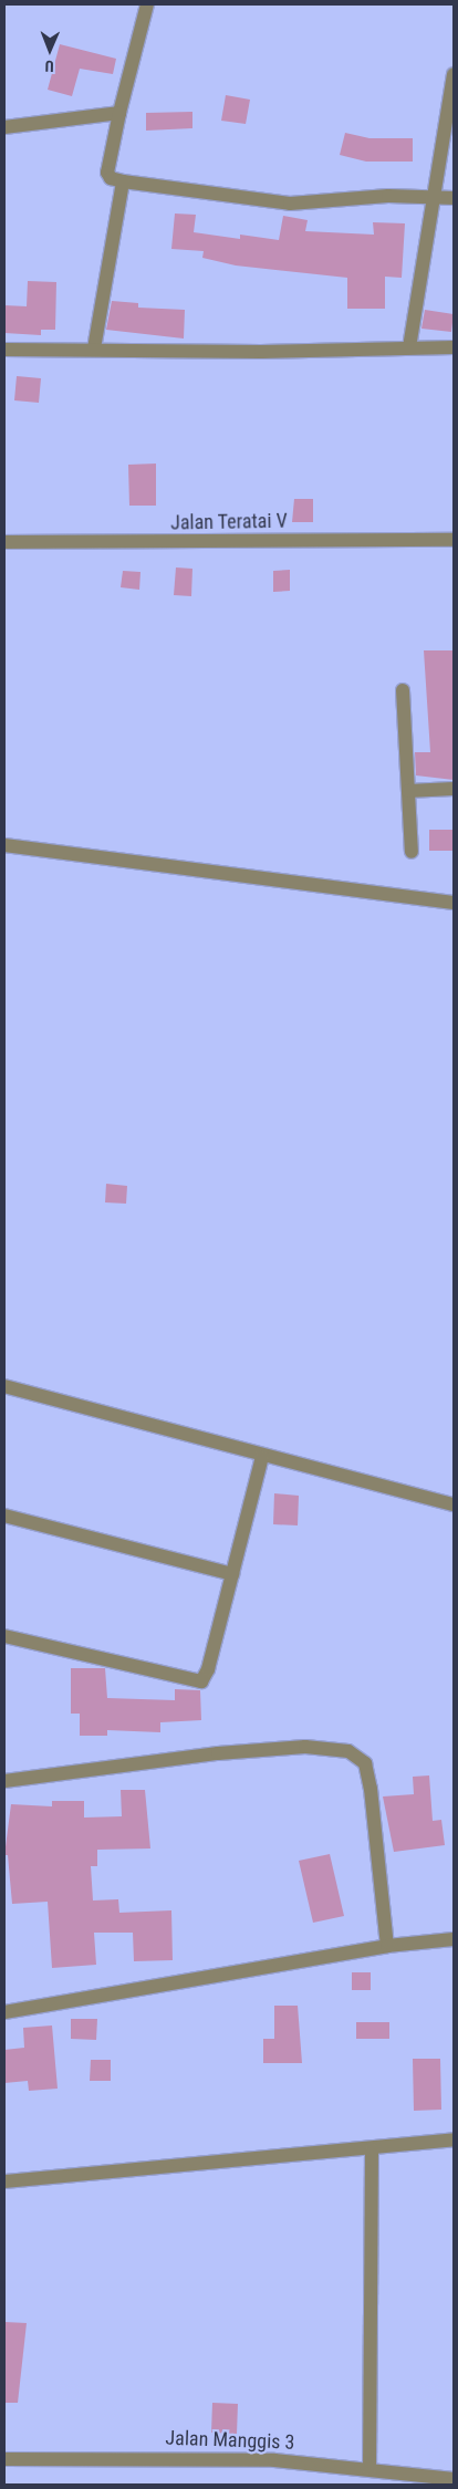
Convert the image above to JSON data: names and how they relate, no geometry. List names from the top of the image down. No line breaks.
{"streets":{"street":["Jalan Teratai V","Jalan Manggis 3"]},"north":"bottom"}
